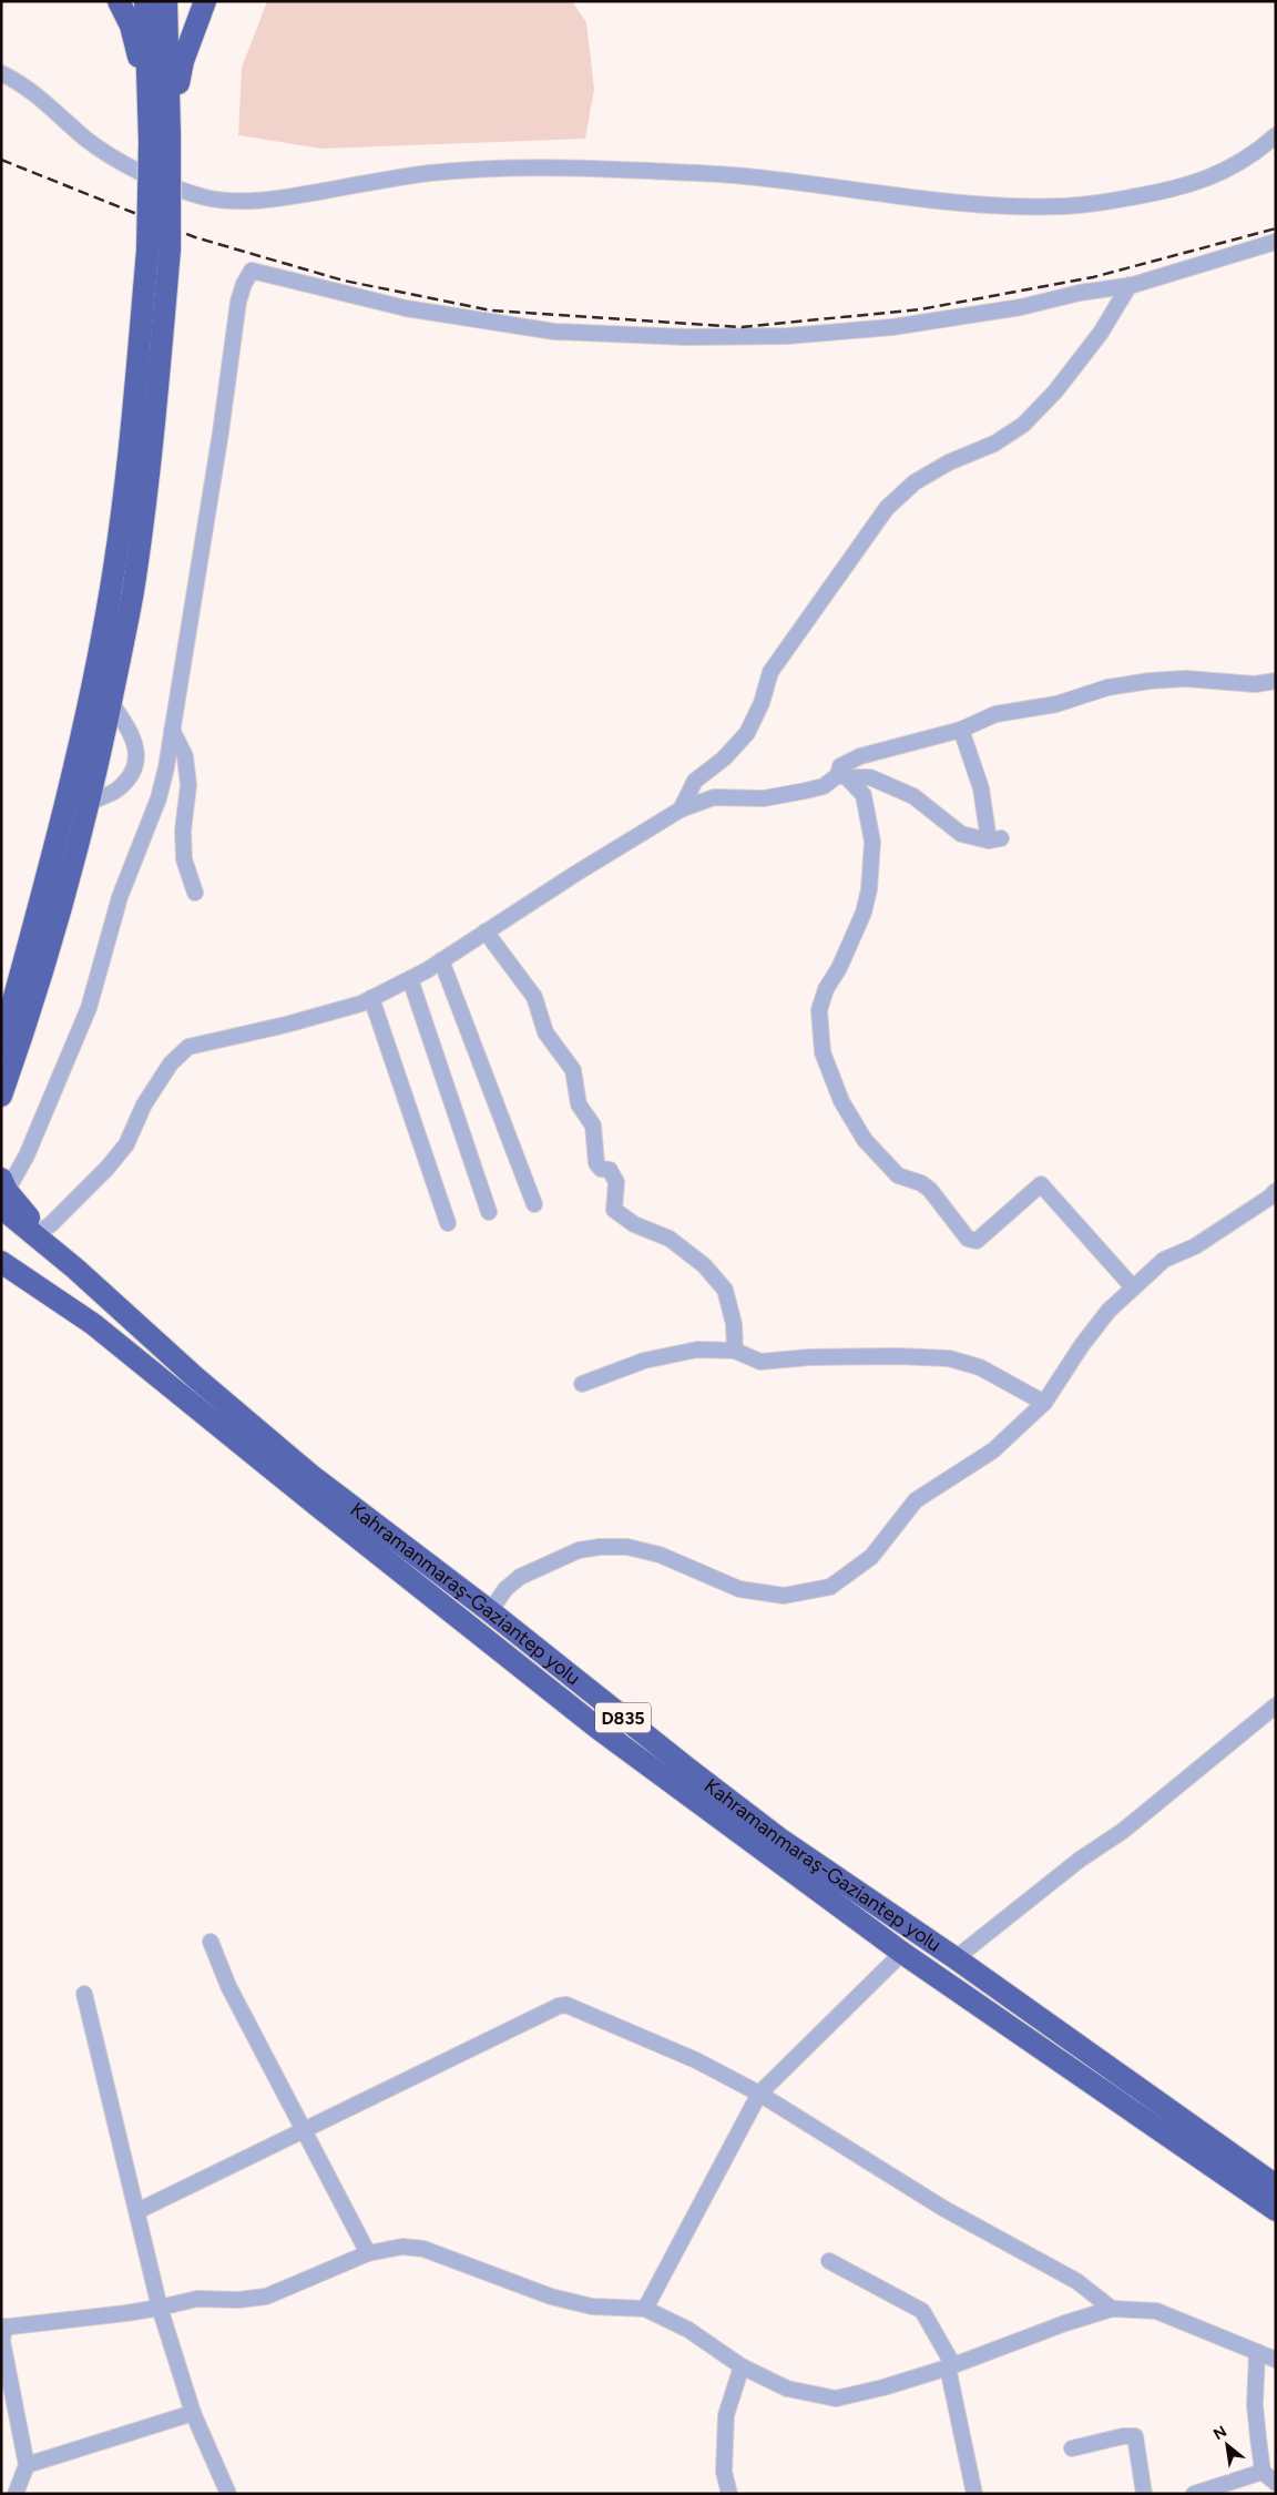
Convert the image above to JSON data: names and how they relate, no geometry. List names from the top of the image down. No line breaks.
{"streets":{"highway":["Kahramanmaraş-Gaziantep yolu","D835"]},"north":"top left"}
